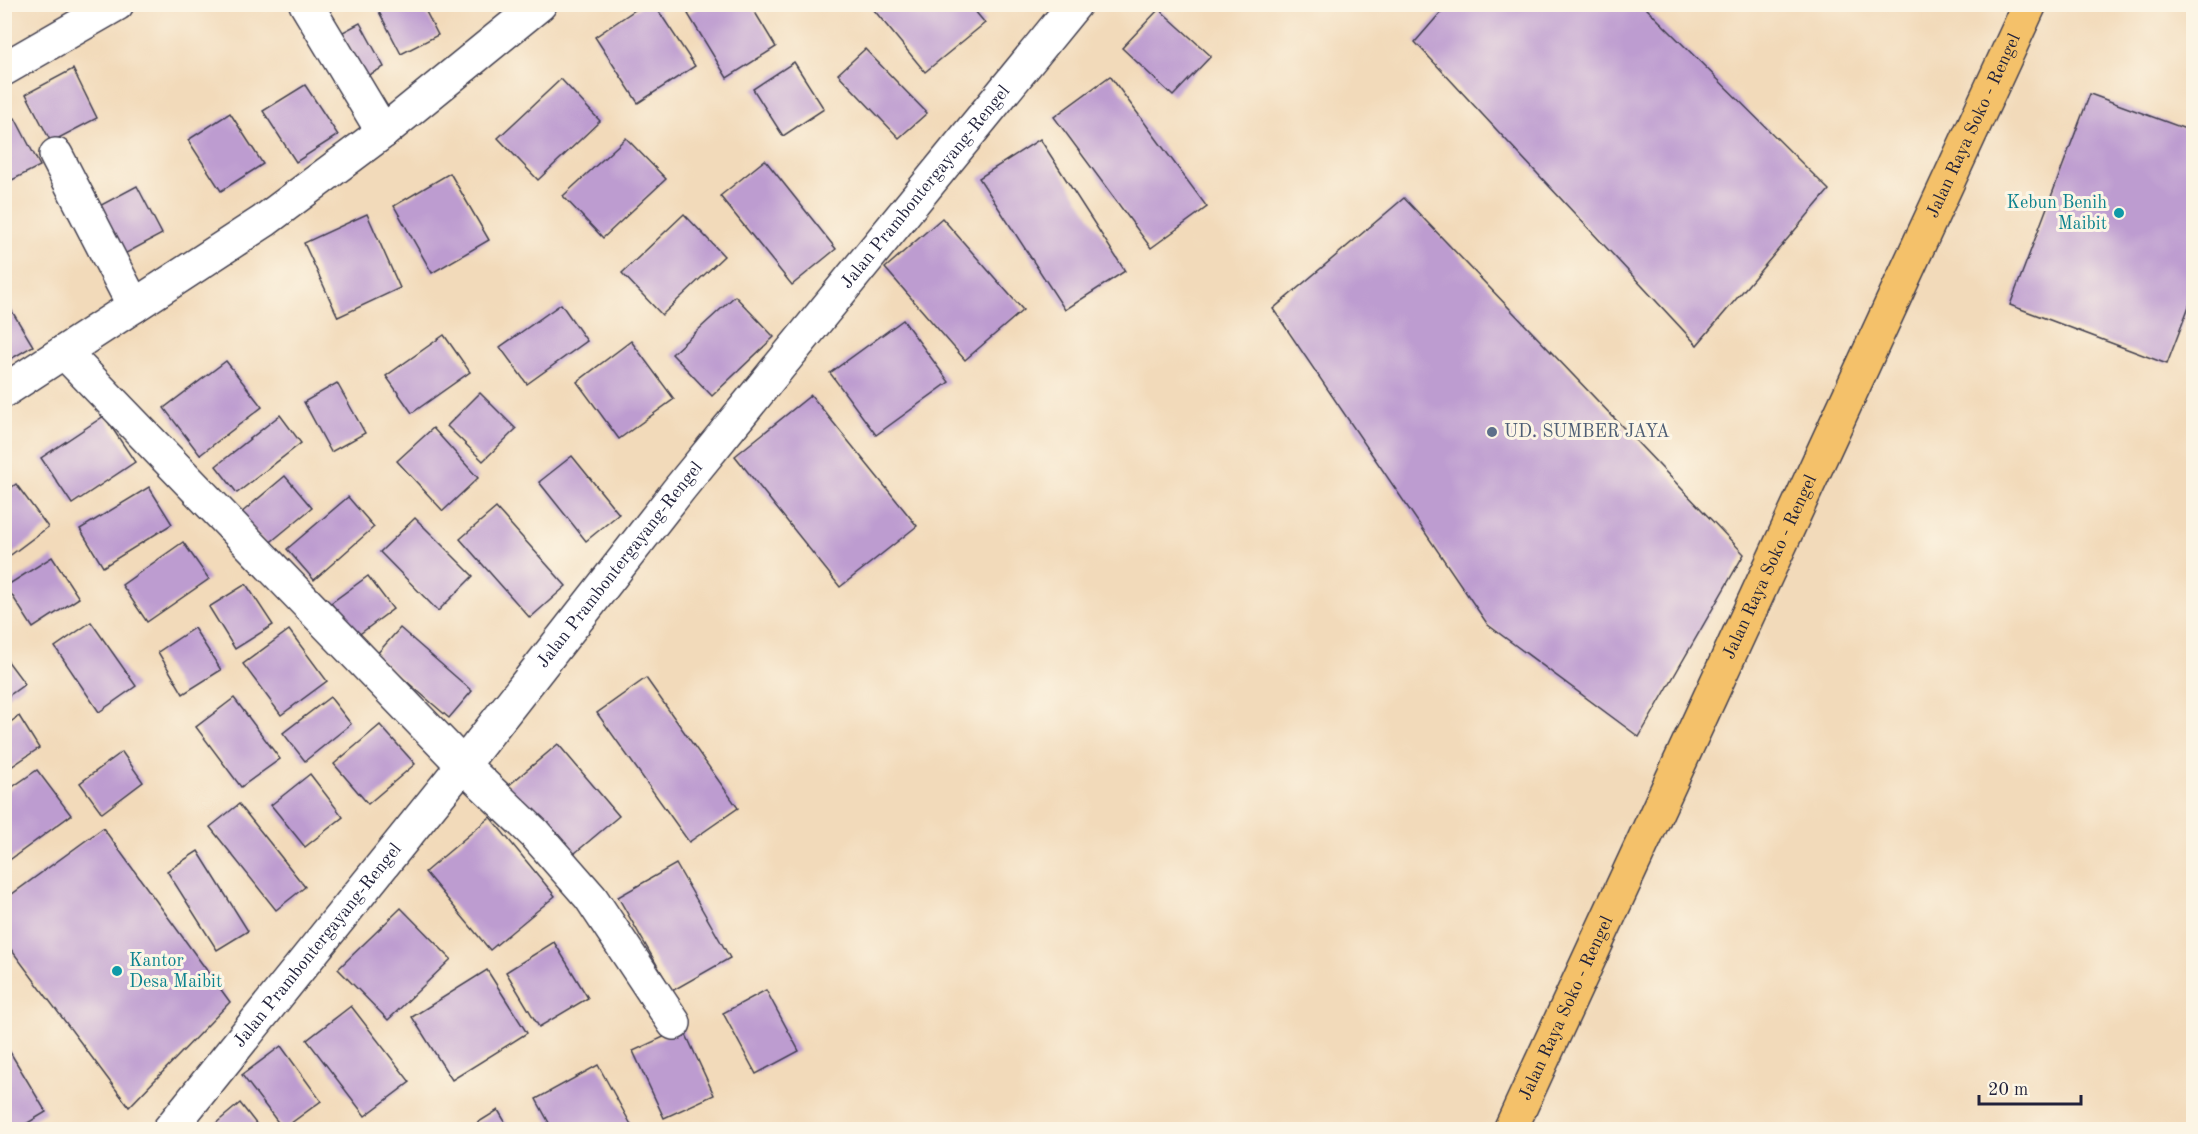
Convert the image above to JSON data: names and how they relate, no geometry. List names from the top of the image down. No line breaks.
{"streets":{"main road":["Jalan Raya Soko - Rengel"],"street":["Jalan Prambontergayang-Rengel"]},"places":["Kebun Benih Maibit","UD. SUMBER JAYA","Kantor Desa Maibit"],"scale_bar":"20 m"}
